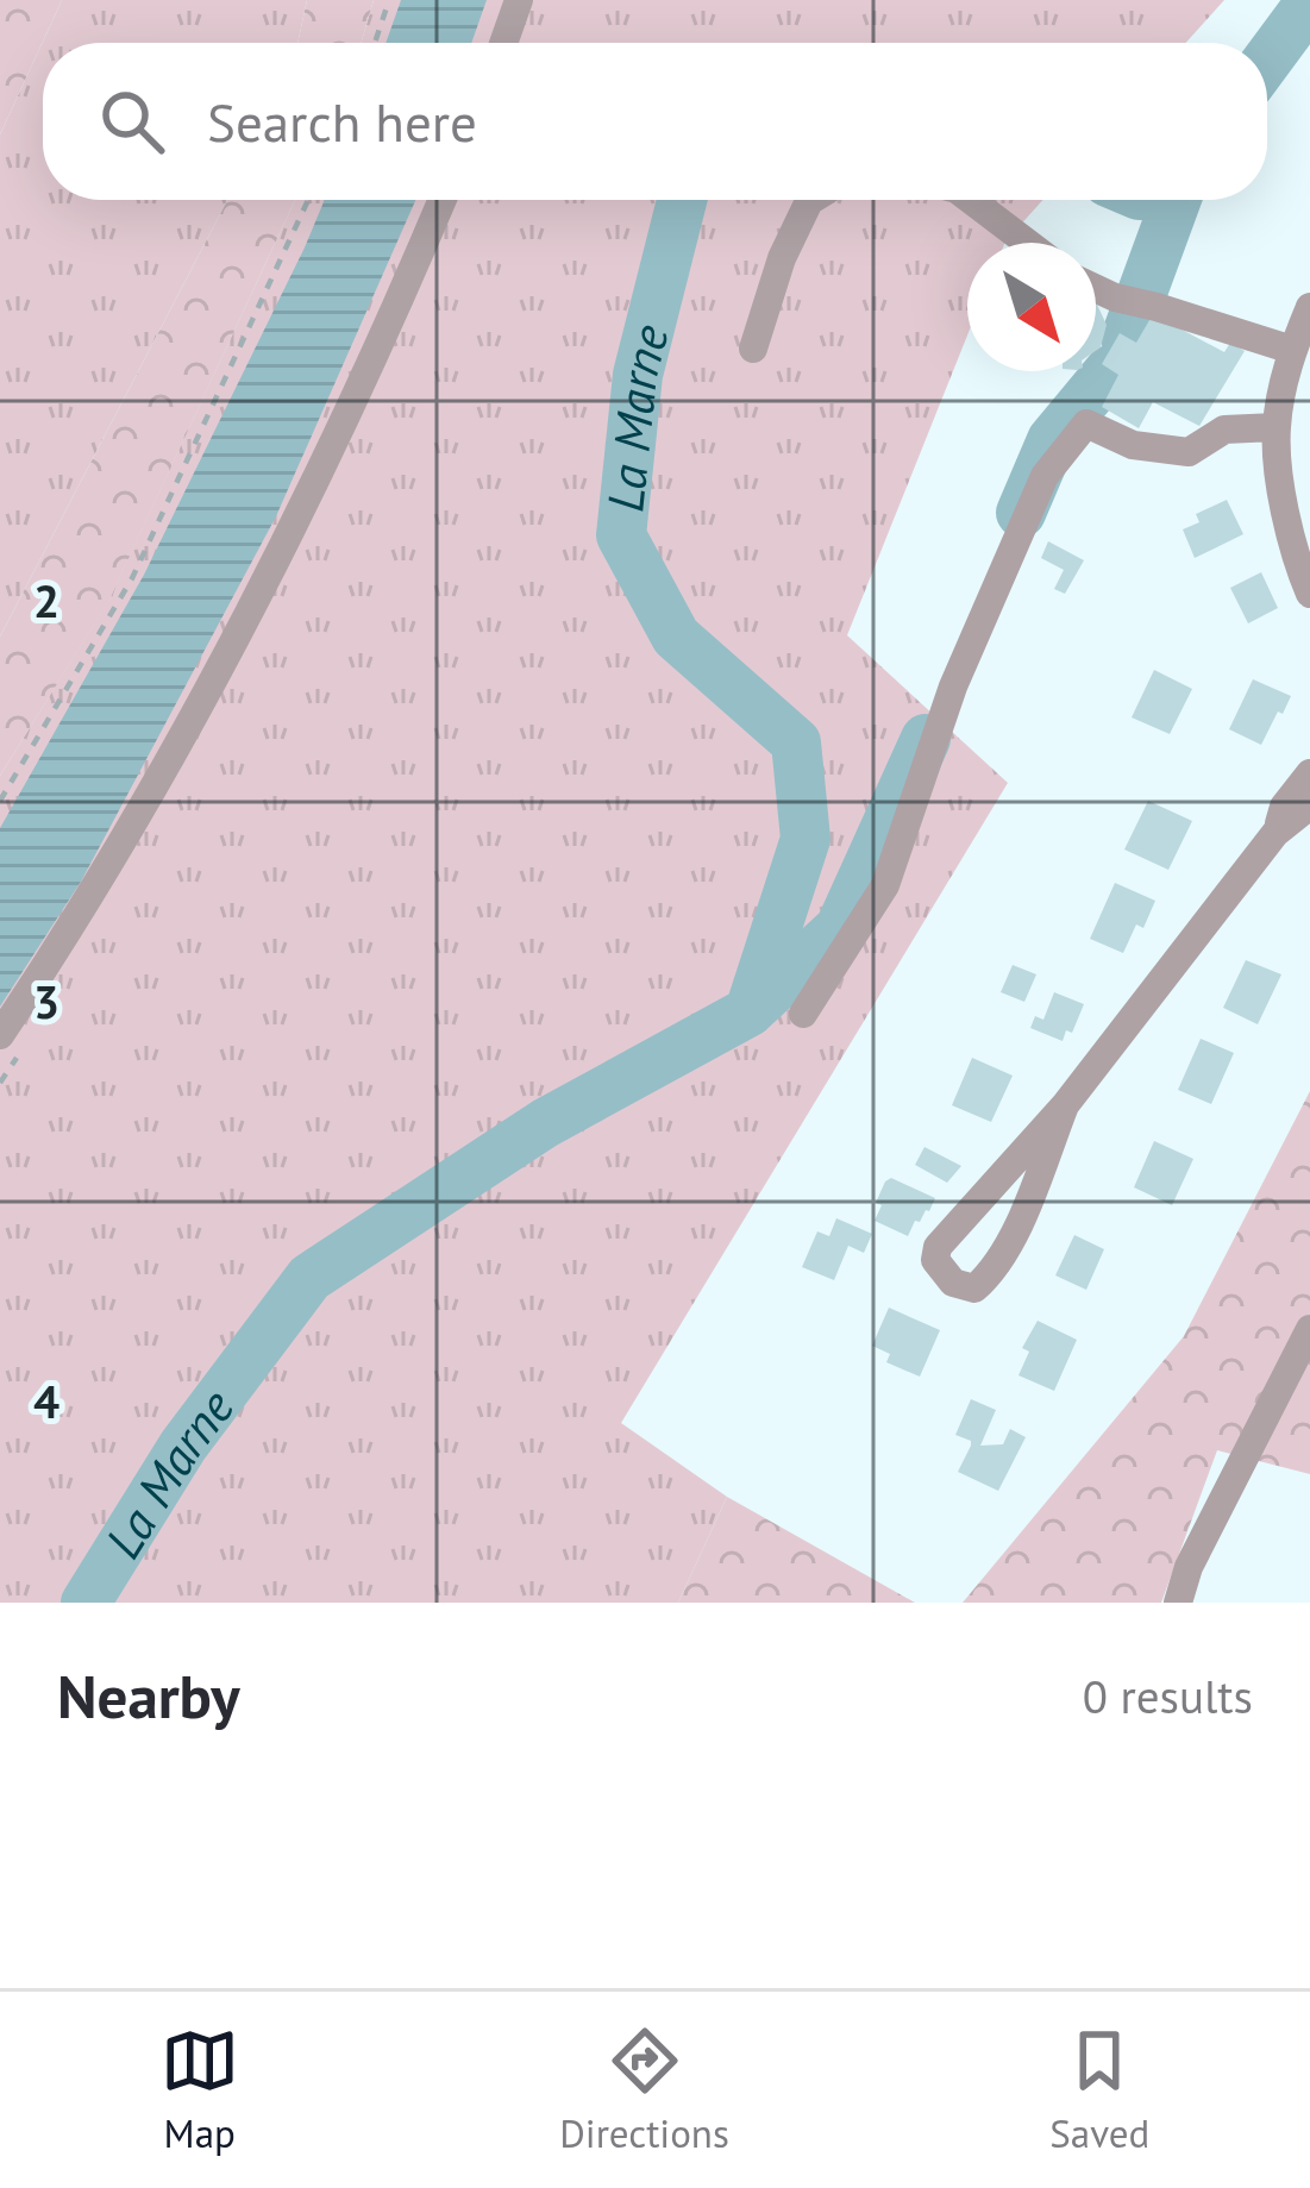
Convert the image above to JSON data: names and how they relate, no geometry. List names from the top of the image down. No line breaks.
{"water":["La Marne"],"north":"bottom right","page":{"search":"Search here","heading":["Nearby","0 results"],"nav":["Map","Directions","Saved"]},"grid":{"rows":["2","3","4"]}}
